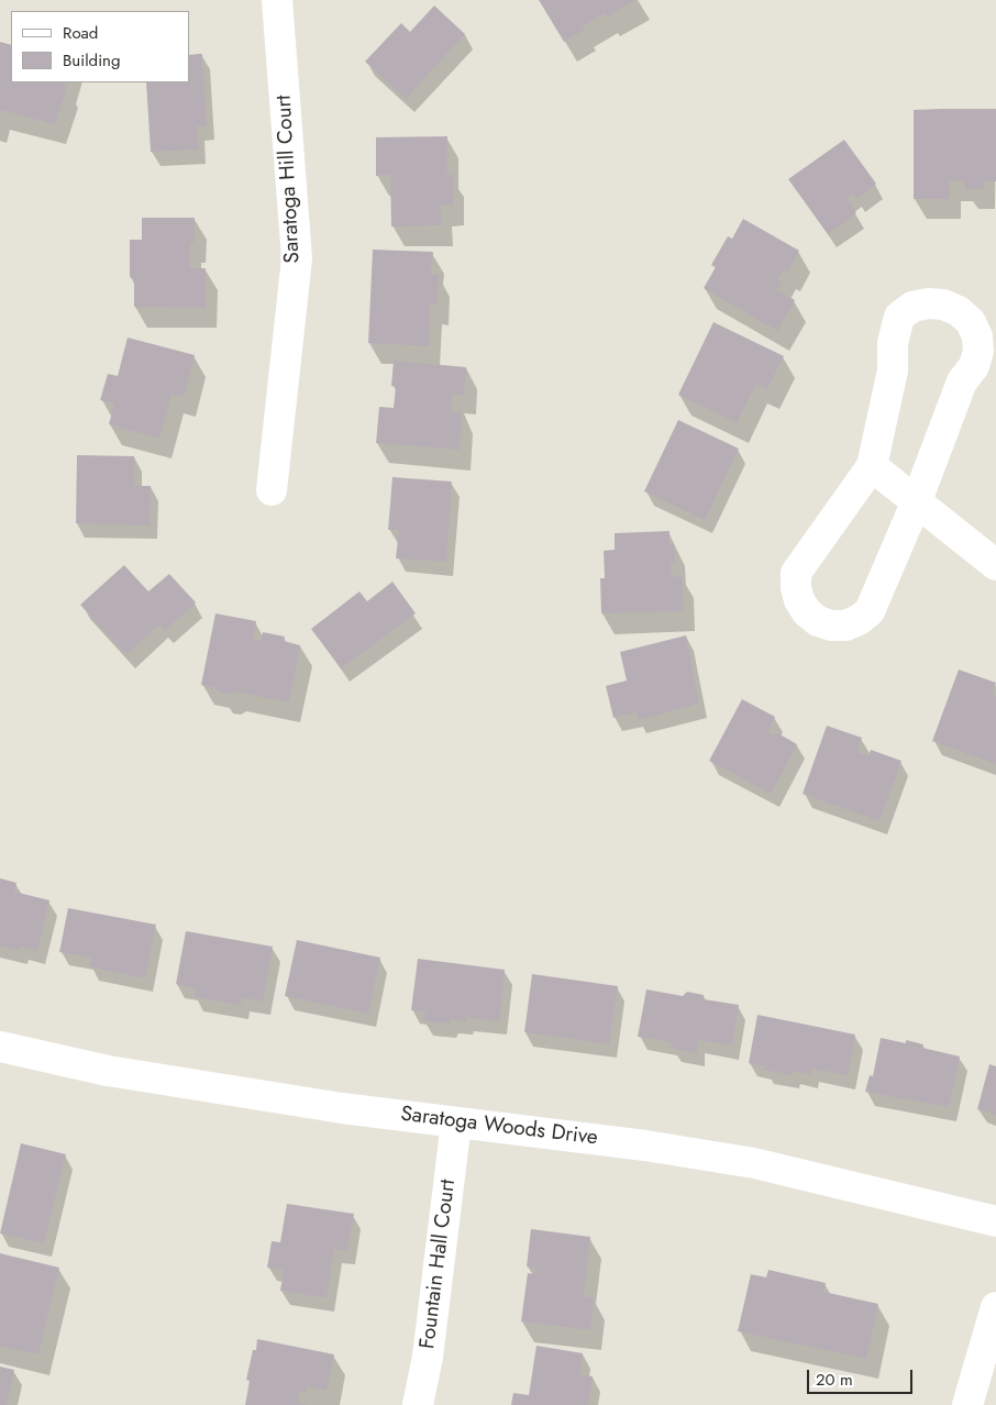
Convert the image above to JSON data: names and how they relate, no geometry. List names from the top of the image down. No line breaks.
{"streets":{"street":["Saratoga Hill Court","Saratoga Woods Drive","Fountain Hall Court"]},"crossings":[["Saratoga Woods Drive","Fountain Hall Court"]],"legend":["Road","Building"],"scale_bar":"20 m"}
